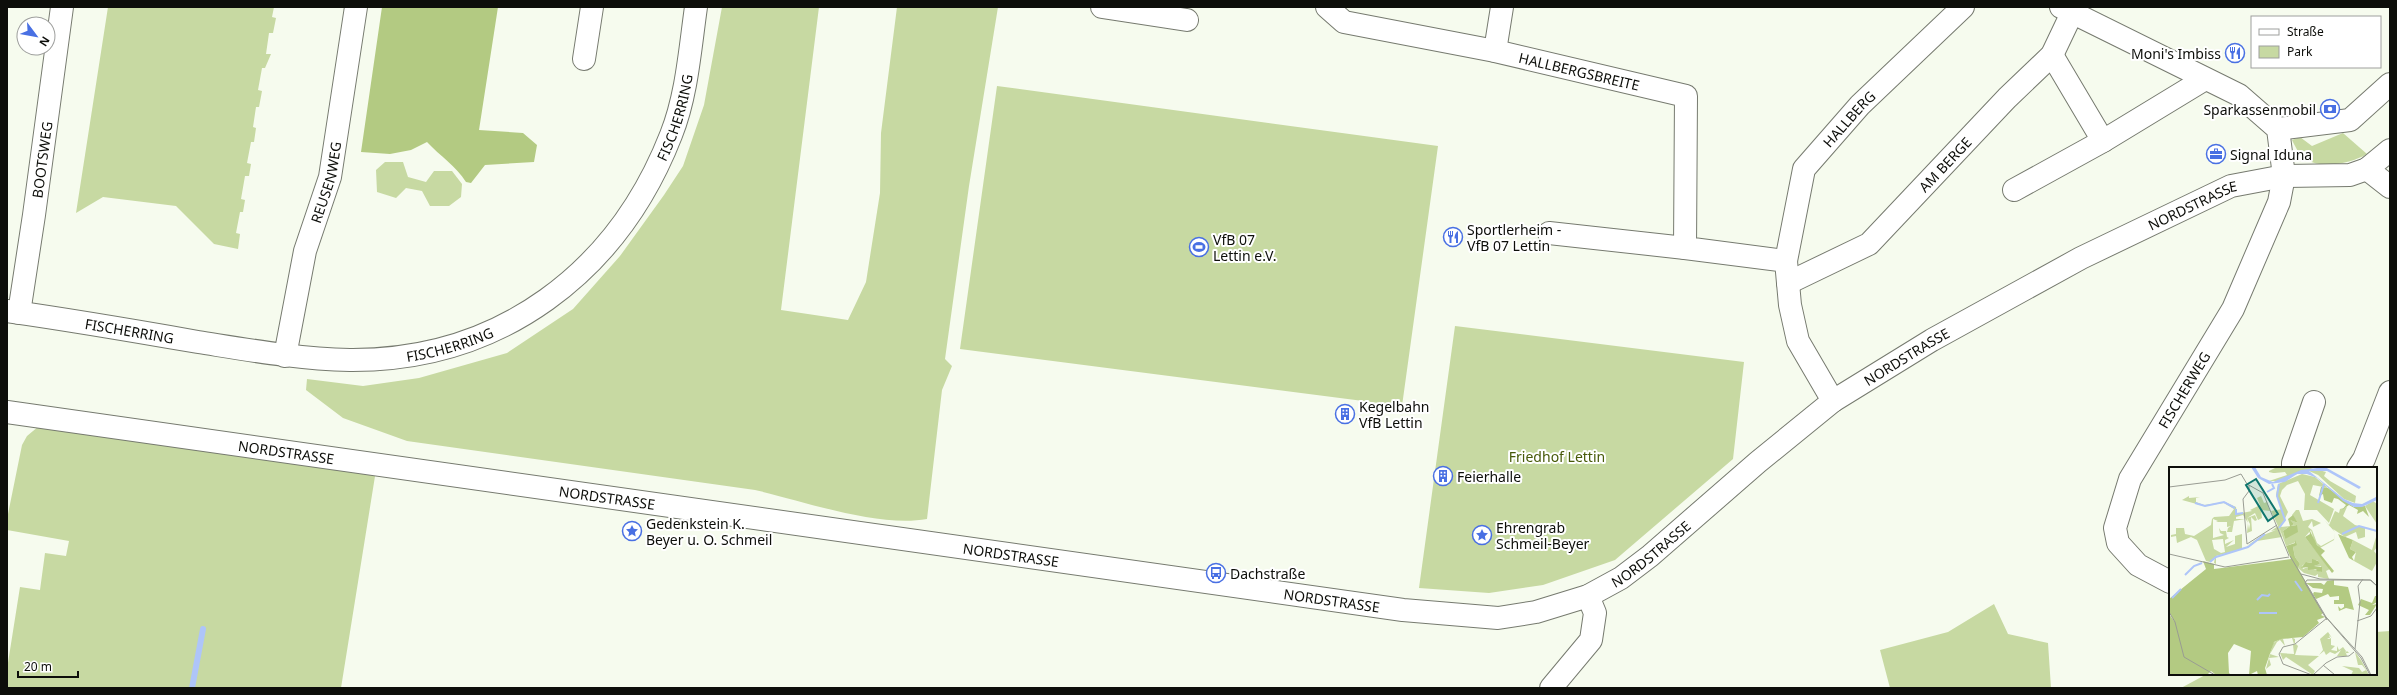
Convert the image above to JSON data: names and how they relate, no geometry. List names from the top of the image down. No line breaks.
{"streets":{"street":["HALLBERGSBREITE","FISCHERRING","HALLBERG","BOOTSWEG","AM BERGE","REUSENWEG","NORDSTRASSE","FISCHERWEG"]},"crossings":[["FISCHERRING","BOOTSWEG"],["FISCHERRING","REUSENWEG"],["HALLBERG","AM BERGE"],["HALLBERG","NORDSTRASSE"],["NORDSTRASSE","FISCHERWEG"]],"parks":["Friedhof Lettin"],"places":{"restaurant":["Moni's Imbiss","Sportlerheim - VfB 07 Lettin"],"bank":["Sparkassenmobil"],"office":["Signal Iduna"],"sports":["VfB 07 Lettin e.V."],"building":["Kegelbahn VfB Lettin","Feierhalle"],"place":["Gedenkstein K. Beyer u. O. Schmeil","Ehrengrab Schmeil-Beyer"],"bus stop":["Dachstraße"]},"legend":["Straße","Park"],"scale_bar":"20 m","north":"bottom right"}
